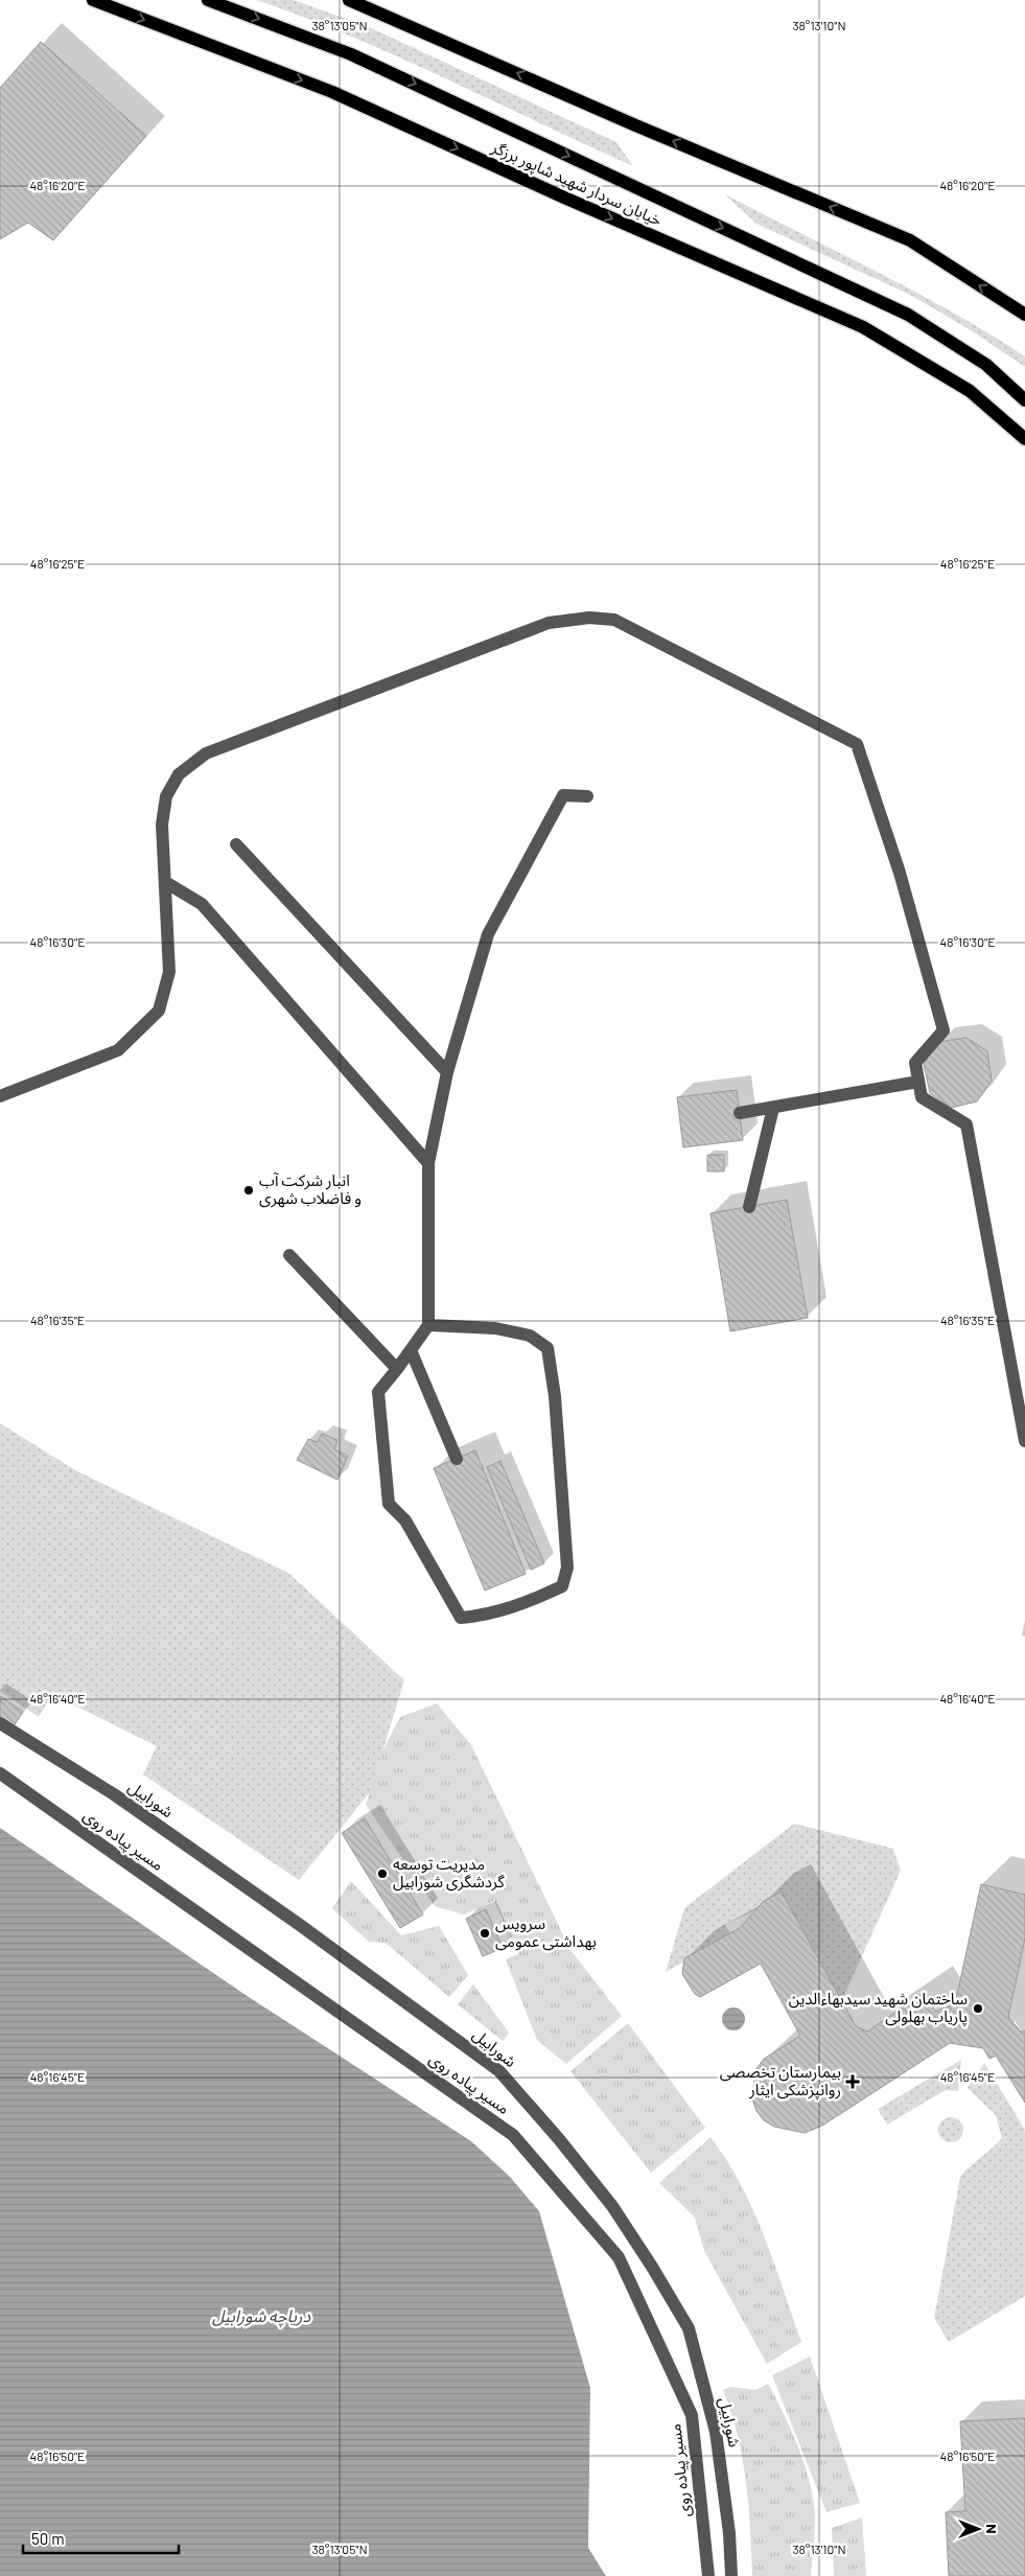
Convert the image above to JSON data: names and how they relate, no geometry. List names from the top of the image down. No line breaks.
{"streets":{"main road":["خیابان سردار شهید شاپور برزگر"],"street":["شورابیل","مسیر پیاده روی"]},"water":["دریاچه شورابیل"],"places":{"other":["انبار شرکت آب و فاضلاب شهری","مدیریت توسعه گردشگری شورابیل","سرویس بهداشتی عمومی","ساختمان شهید سیدبهاءالدین پاریاب بهلولی"],"health":["بیمارستان تخصصی روانپزشکی ایثار"]},"scale_bar":"50 m","north":"right","coordinates":["38°13'05\"N","38°13'10\"N","48°16'20\"E","48°16'25\"E","48°16'30\"E","48°16'35\"E","48°16'40\"E","48°16'45\"E","48°16'50\"E"]}
